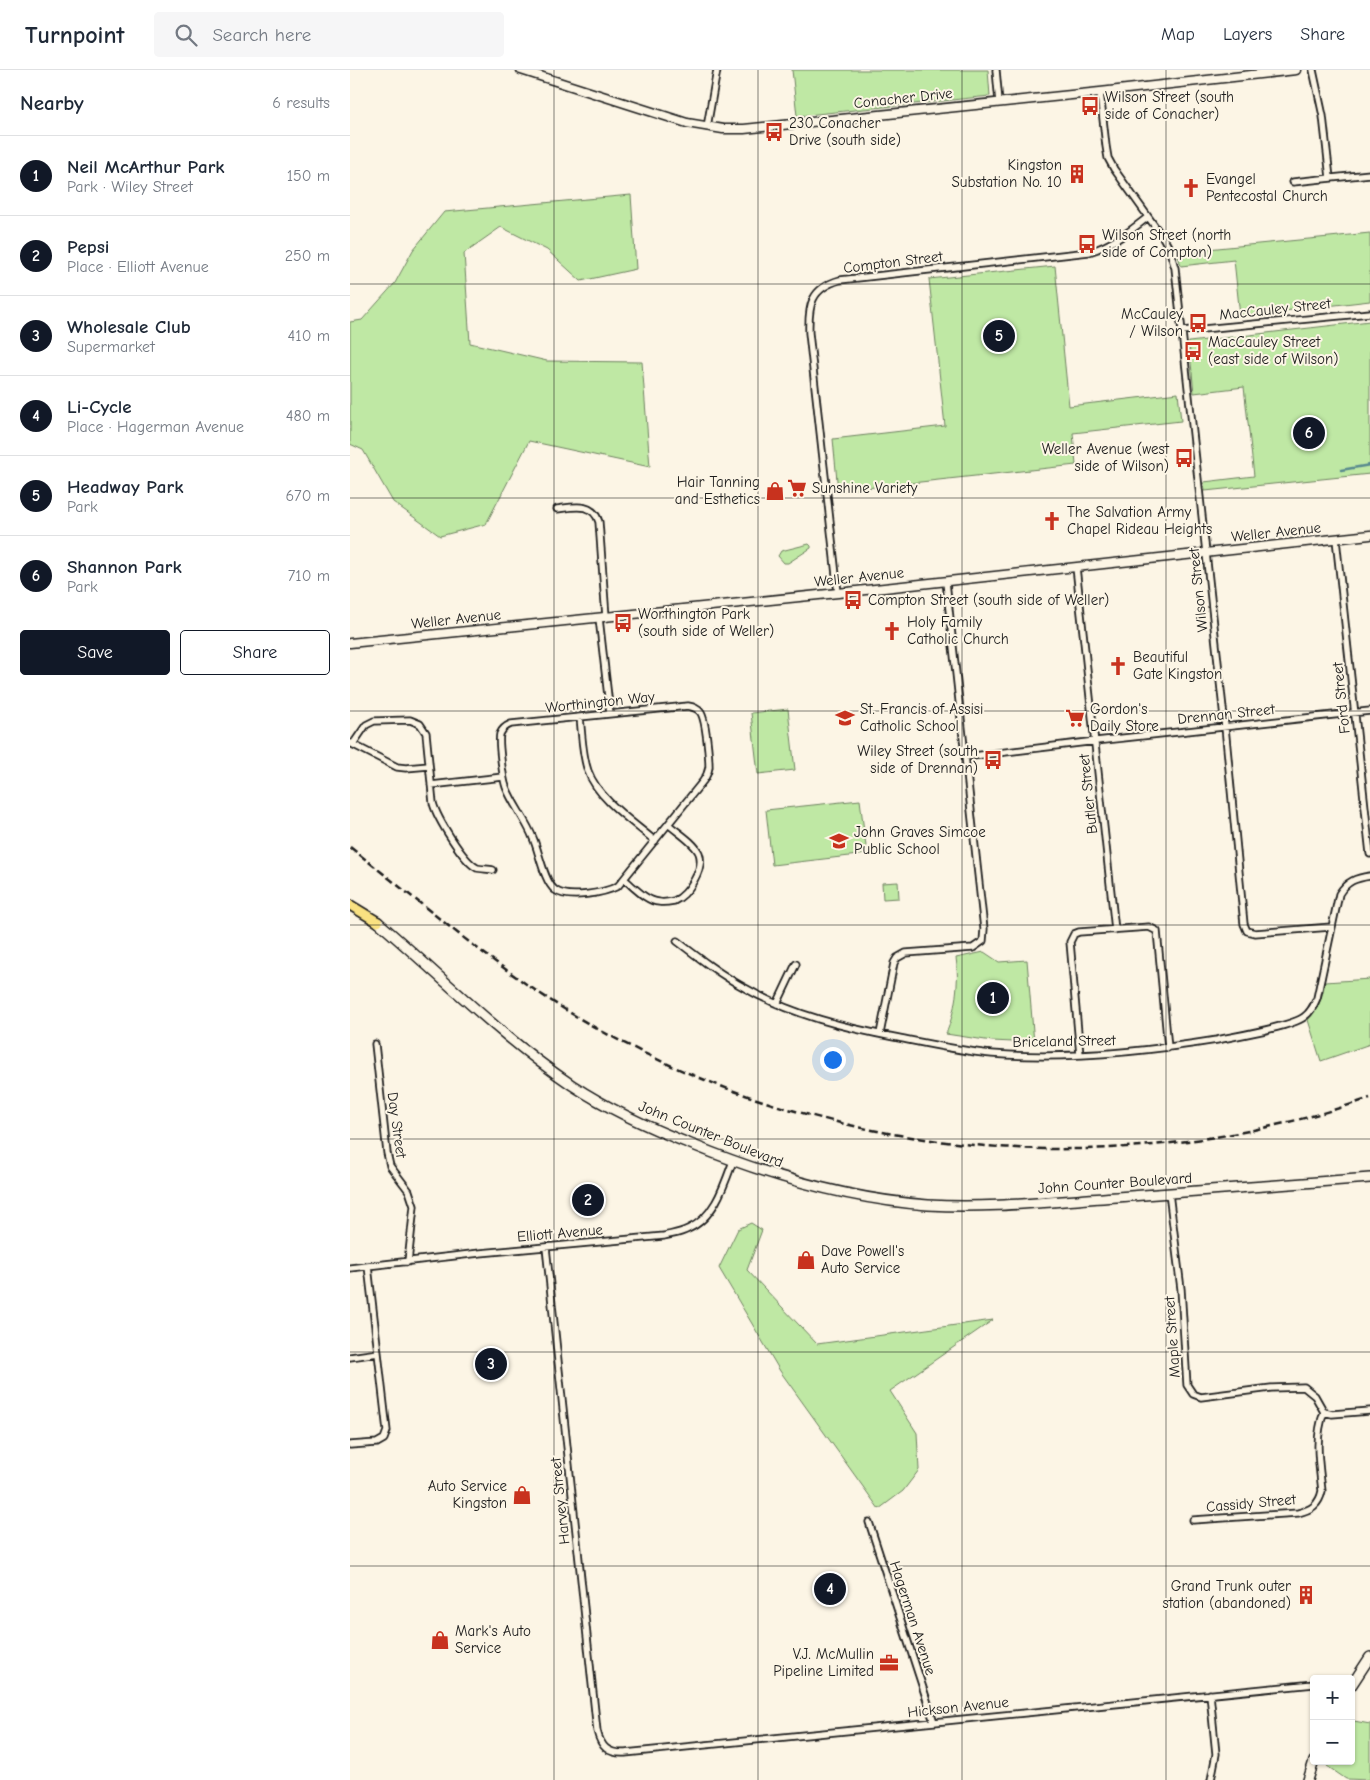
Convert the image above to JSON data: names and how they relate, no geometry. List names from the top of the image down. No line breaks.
{"streets":{"main road":["John Counter Boulevard"],"street":["Conacher Drive","Compton Street","MacCauley Street","Weller Avenue","Wilson Street","Ford Street","Worthington Way","Drennan Street","Butler Street","Briceland Street","Day Street","Elliott Avenue","Maple Street","Harvey Street","Cassidy Street","Hagerman Avenue","Hickson Avenue"]},"crossings":[["Conacher Drive","Wilson Street"],["Compton Street","Weller Avenue"],["Compton Street","Wilson Street"],["MacCauley Street","Wilson Street"],["Weller Avenue","Wilson Street"],["Weller Avenue","Ford Street"],["Weller Avenue","Butler Street"],["Wilson Street","Drennan Street"],["Wilson Street","Briceland Street"],["Ford Street","Drennan Street"],["Drennan Street","Butler Street"],["Day Street","Elliott Avenue"],["John Counter Boulevard","Elliott Avenue"],["John Counter Boulevard","Maple Street"],["Elliott Avenue","Harvey Street"],["Maple Street","Cassidy Street"],["Harvey Street","Hickson Avenue"],["Hagerman Avenue","Hickson Avenue"]],"places":{"bus stop":["Wilson Street (south side of Conacher)","230 Conacher Drive (south side)","Wilson Street (north side of Compton)","McCauley / Wilson","MacCauley Street (east side of Wilson)","Weller Avenue (west side of Wilson)","Compton Street (south side of Weller)","Worthington Park (south side of Weller)","Wiley Street (south side of Drennan)"],"building":["Kingston Substation No. 10","Grand Trunk outer station (abandoned)"],"church":["Evangel Pentecostal Church","The Salvation Army Chapel Rideau Heights","Holy Family Catholic Church","Beautiful Gate Kingston"],"supermarket":["Sunshine Variety","Gordon's Daily Store"],"shop":["Hair Tanning and Esthetics","Dave Powell's Auto Service","Auto Service Kingston","Mark's Auto Service"],"school or university":["St. Francis of Assisi Catholic School","John Graves Simcoe Public School"],"office":["V.J. McMullin Pipeline Limited"]},"page":{"header":"Turnpoint","search":"Search here","nav":["Map","Layers","Share"],"heading":["Nearby","6 results"],"list":[{"mark":"1","name":"Neil McArthur Park","note":"Park · Wiley Street","value":"150 m"},{"mark":"2","name":"Pepsi","note":"Place · Elliott Avenue","value":"250 m"},{"mark":"3","name":"Wholesale Club","note":"Supermarket","value":"410 m"},{"mark":"4","name":"Li-Cycle","note":"Place · Hagerman Avenue","value":"480 m"},{"mark":"5","name":"Headway Park","note":"Park","value":"670 m"},{"mark":"6","name":"Shannon Park","note":"Park","value":"710 m"}],"pins":["5","6","1","2","3","4"],"buttons":["Save","Share"],"map_buttons":["+","−"]}}
